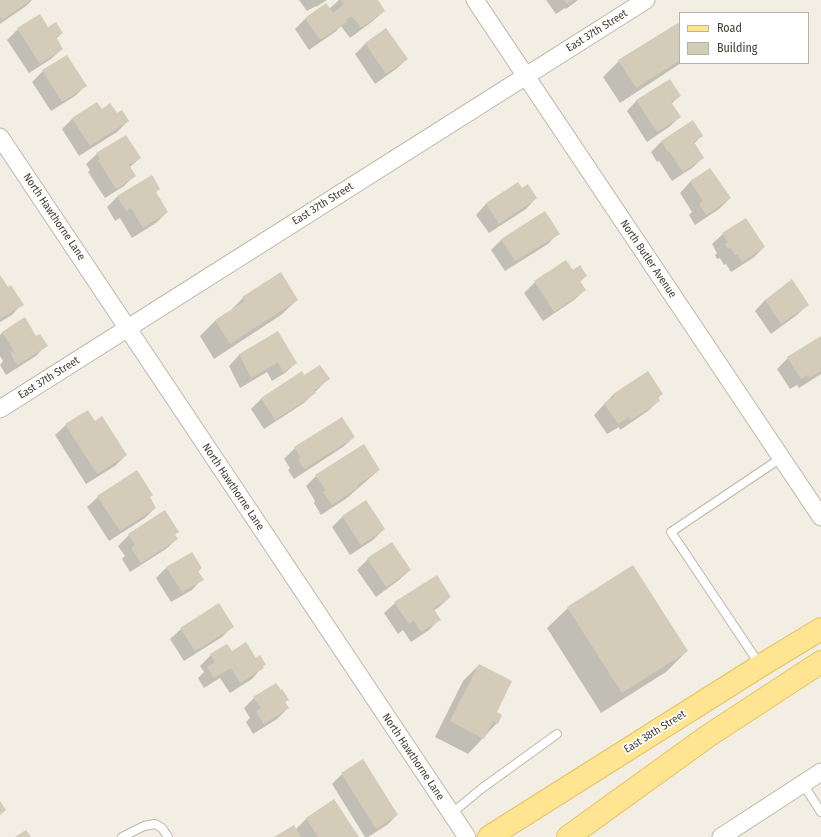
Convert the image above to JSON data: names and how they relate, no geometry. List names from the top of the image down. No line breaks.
{"streets":{"main road":["East 38th Street"],"street":["East 37th Street","North Hawthorne Lane","North Butler Avenue"]},"crossings":[["East 37th Street","North Hawthorne Lane"],["East 37th Street","North Butler Avenue"]],"legend":["Road","Building"]}
